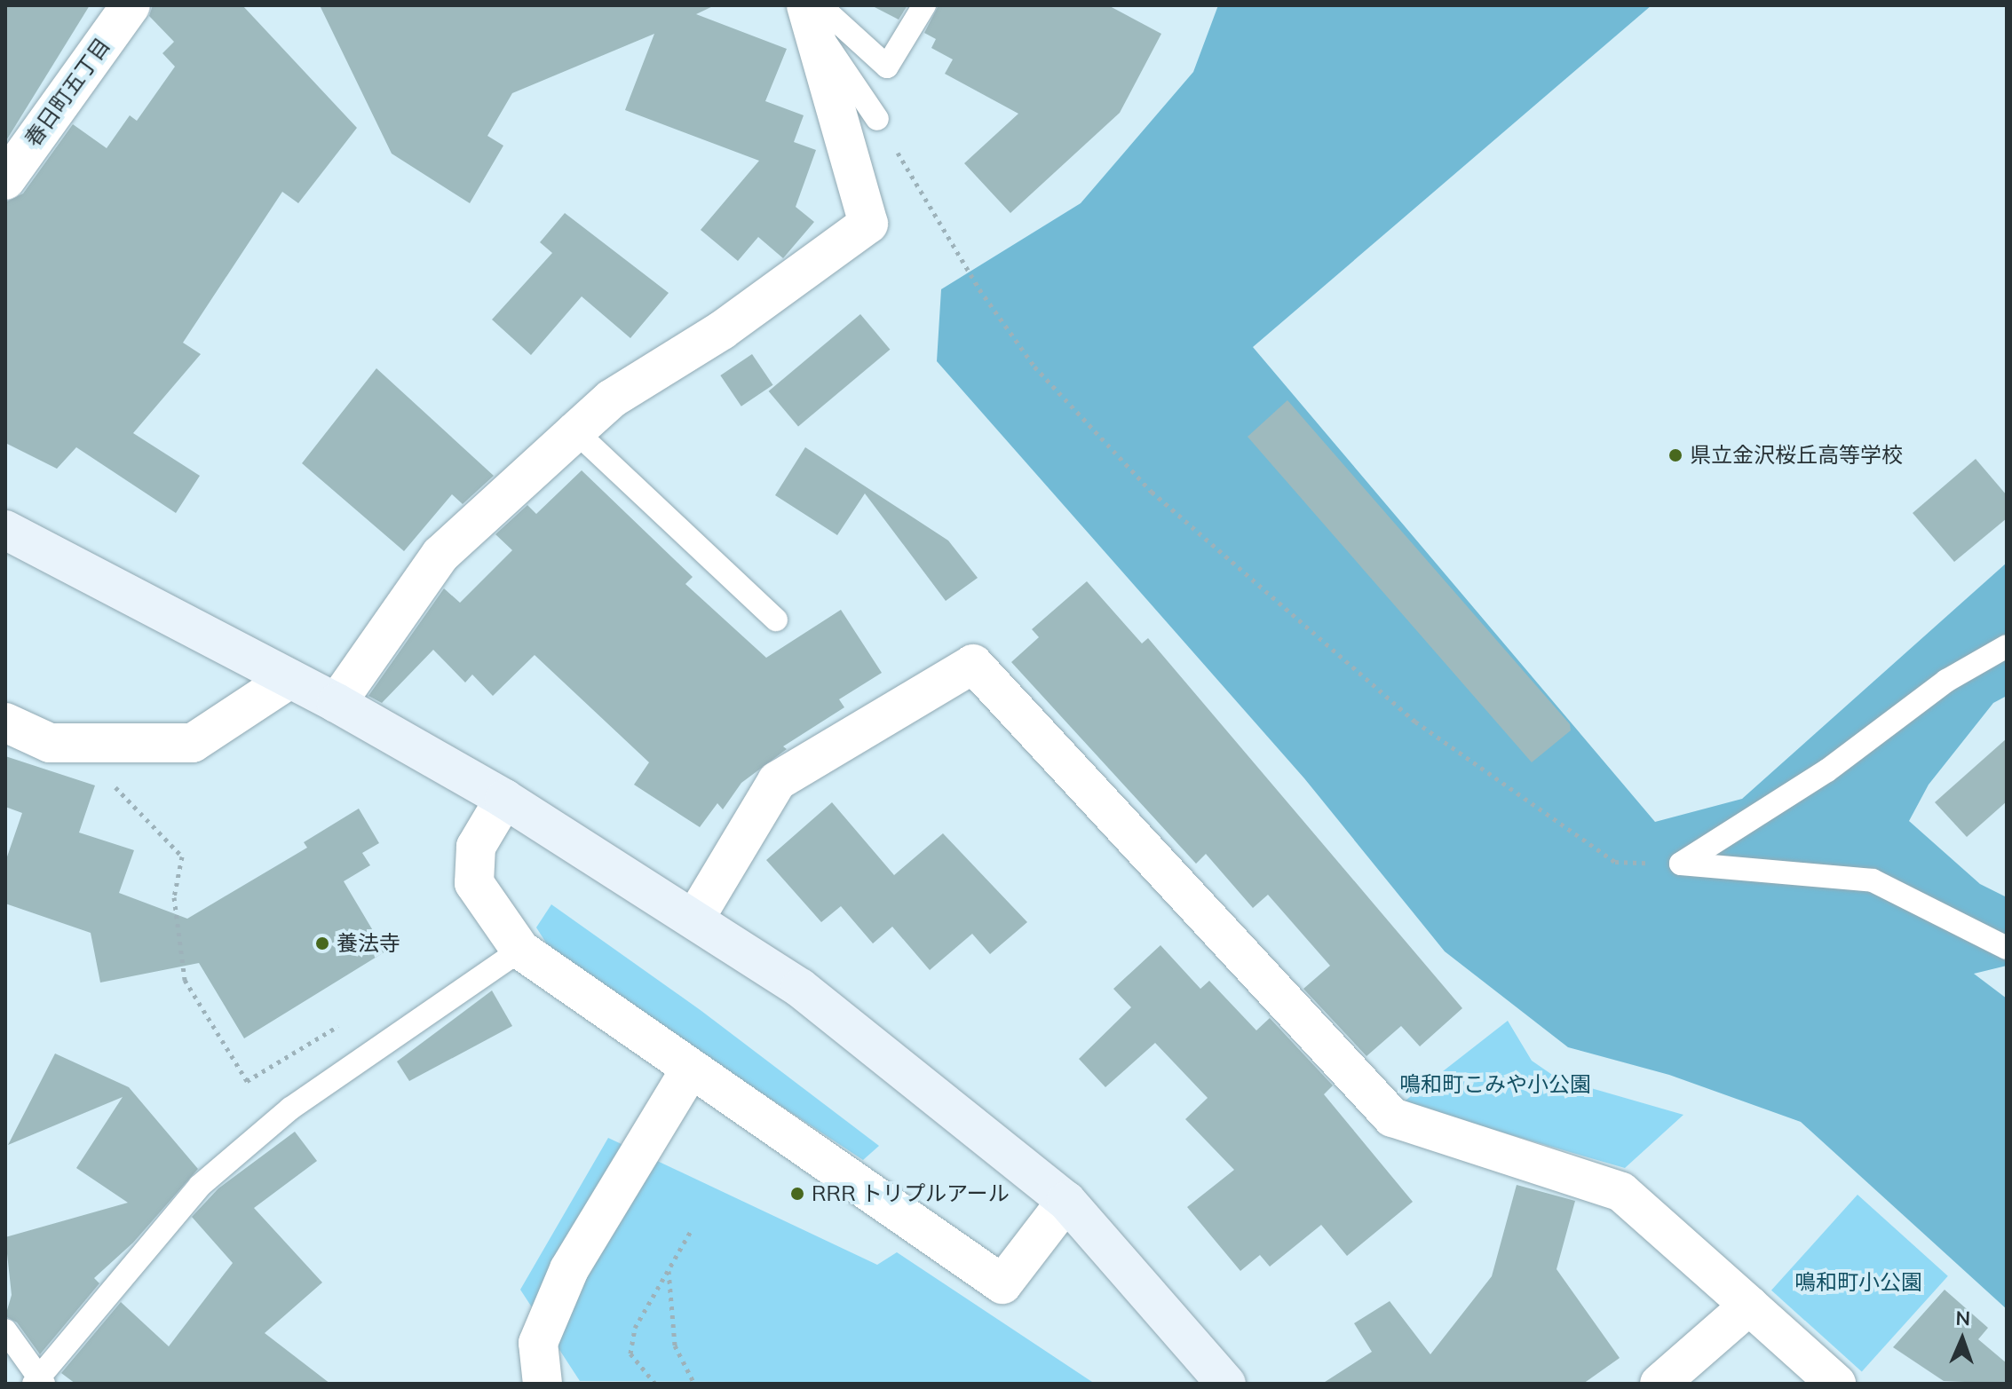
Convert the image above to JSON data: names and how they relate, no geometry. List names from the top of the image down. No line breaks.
{"streets":{"street":["春日町五丁目"]},"parks":["鳴和町こみや小公園","鳴和町小公園"],"places":["県立金沢桜丘高等学校","養法寺","RRR トリプルアール"],"north":"top"}
